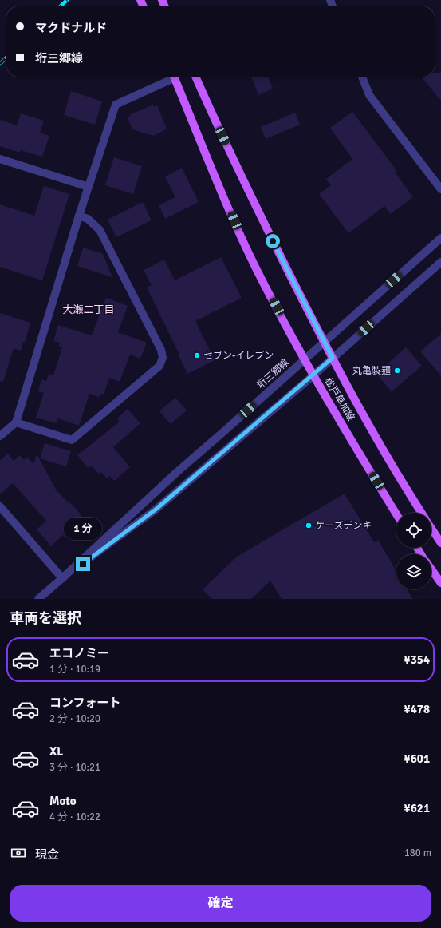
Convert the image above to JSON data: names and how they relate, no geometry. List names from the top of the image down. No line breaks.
{"streets":{"main road":["松戸草加線"],"street":["垳三郷線"]},"crossings":[["垳三郷線","松戸草加線"]],"districts":["大瀬二丁目"],"places":["セブン-イレブン","丸亀製麺","ケーズデンキ"],"page":{"banner":["マクドナルド","垳三郷線"],"bubble":"1 分","heading":"車両を選択","list":[{"name":"エコノミー","note":"1 分 · 10:19","value":"¥354"},{"name":"コンフォート","note":"2 分 · 10:20","value":"¥478"},{"name":"XL","note":"3 分 · 10:21","value":"¥601"},{"name":"Moto","note":"4 分 · 10:22","value":"¥621"}],"pay":["現金","180 m"],"buttons":"確定"}}
